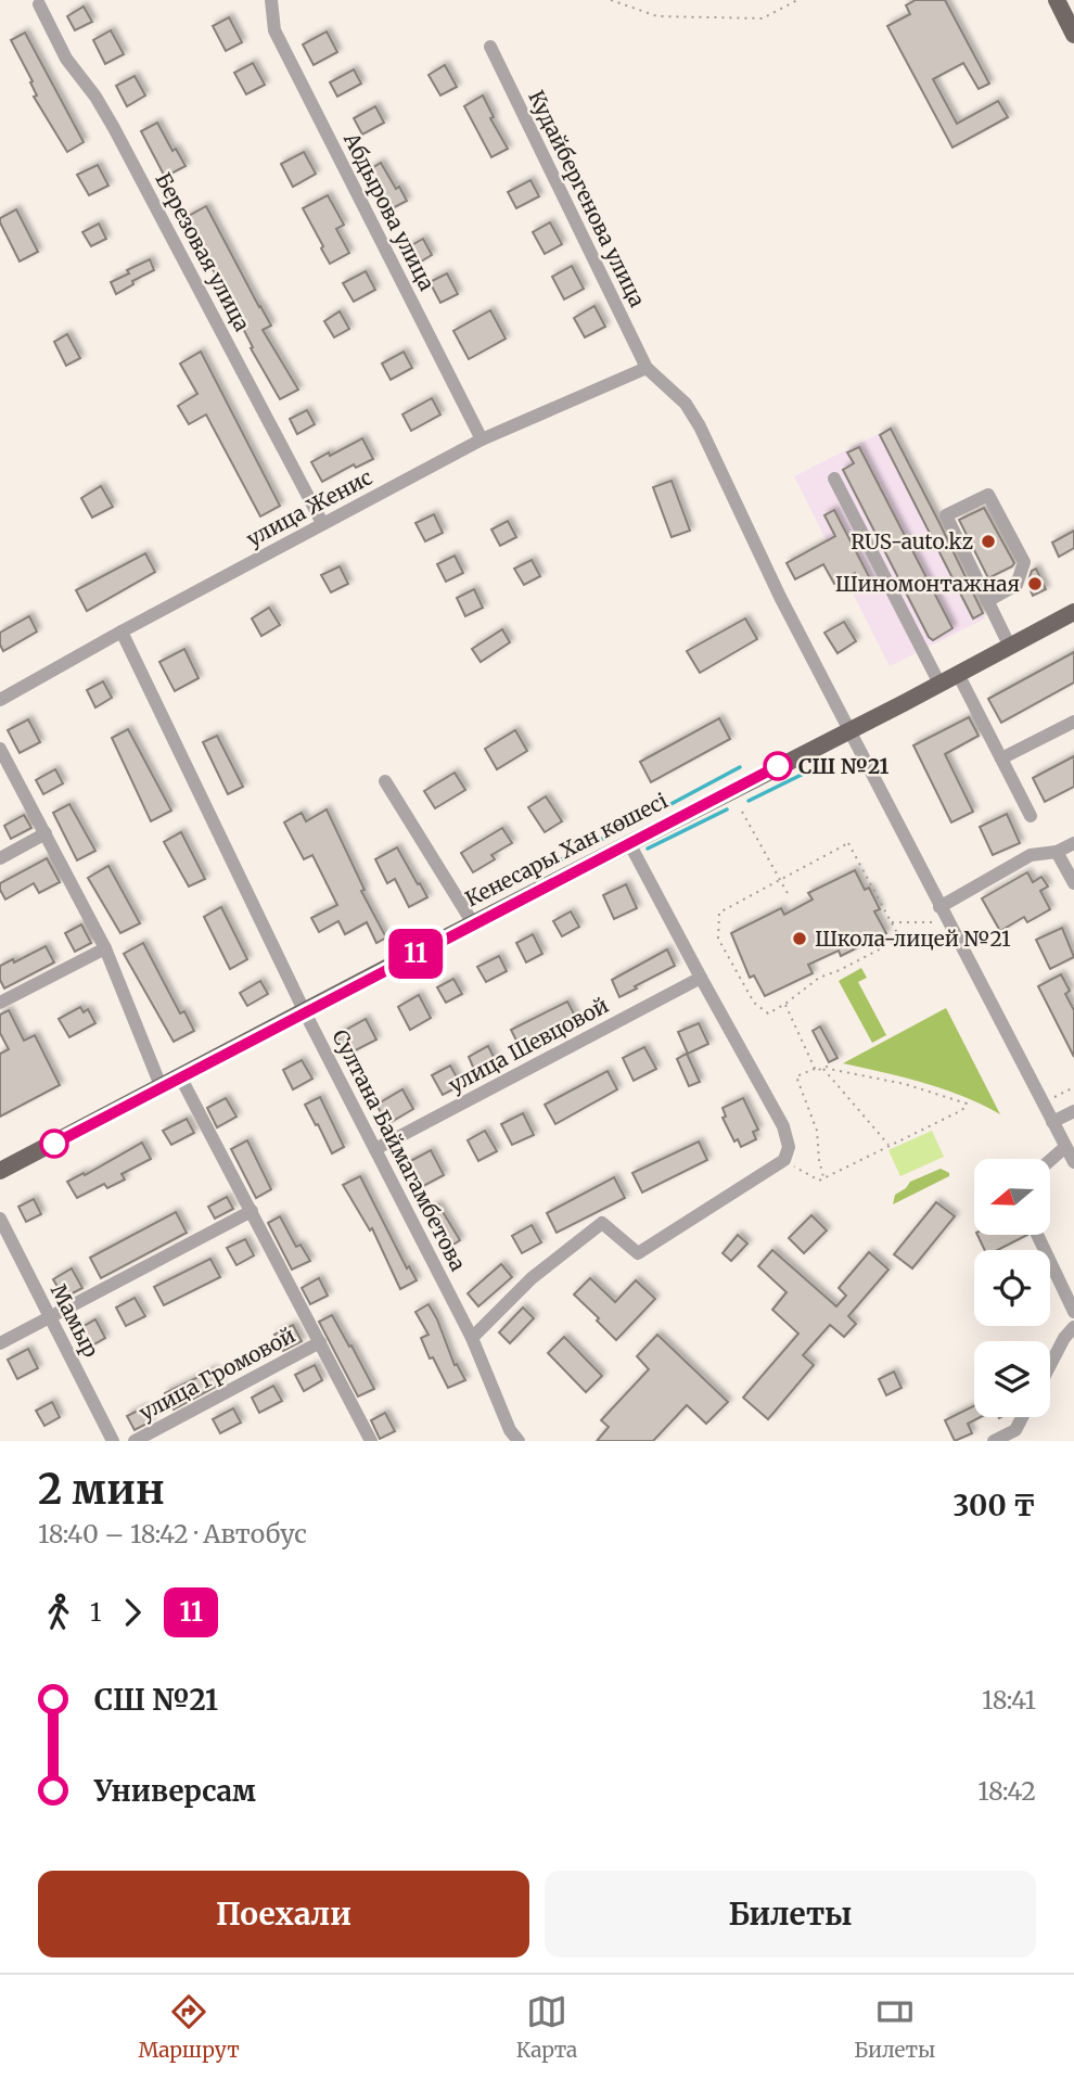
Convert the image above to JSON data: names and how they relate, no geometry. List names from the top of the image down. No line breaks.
{"streets":{"main road":["Кенесары Хан көшесі"],"street":["Кудайбергенова улица","Абдырова улица","Березовая улица","улица Женис","улица Шевцовой","Султана Баймагамбетова","Мамыр","улица Громовой"]},"crossings":[["Кудайбергенова улица","улица Женис"],["Абдырова улица","улица Женис"],["Березовая улица","улица Женис"],["улица Женис","Султана Баймагамбетова"],["Кенесары Хан көшесі","Султана Баймагамбетова"],["улица Шевцовой","Султана Баймагамбетова"]],"places":["RUS-auto.kz","Шиномонтажная","СШ №21","Школа-лицей №21"],"lines":["bus line 11"],"north":"left","page":{"on_map":"11","heading":["2 мин","18:40 – 18:42 · Автобус","300 ₸"],"legs":["1","11"],"list":[{"name":"СШ №21","value":"18:41"},{"name":"Универсам","value":"18:42"}],"buttons":["Поехали","Билеты"],"tabs":["Маршрут","Карта","Билеты"]}}
